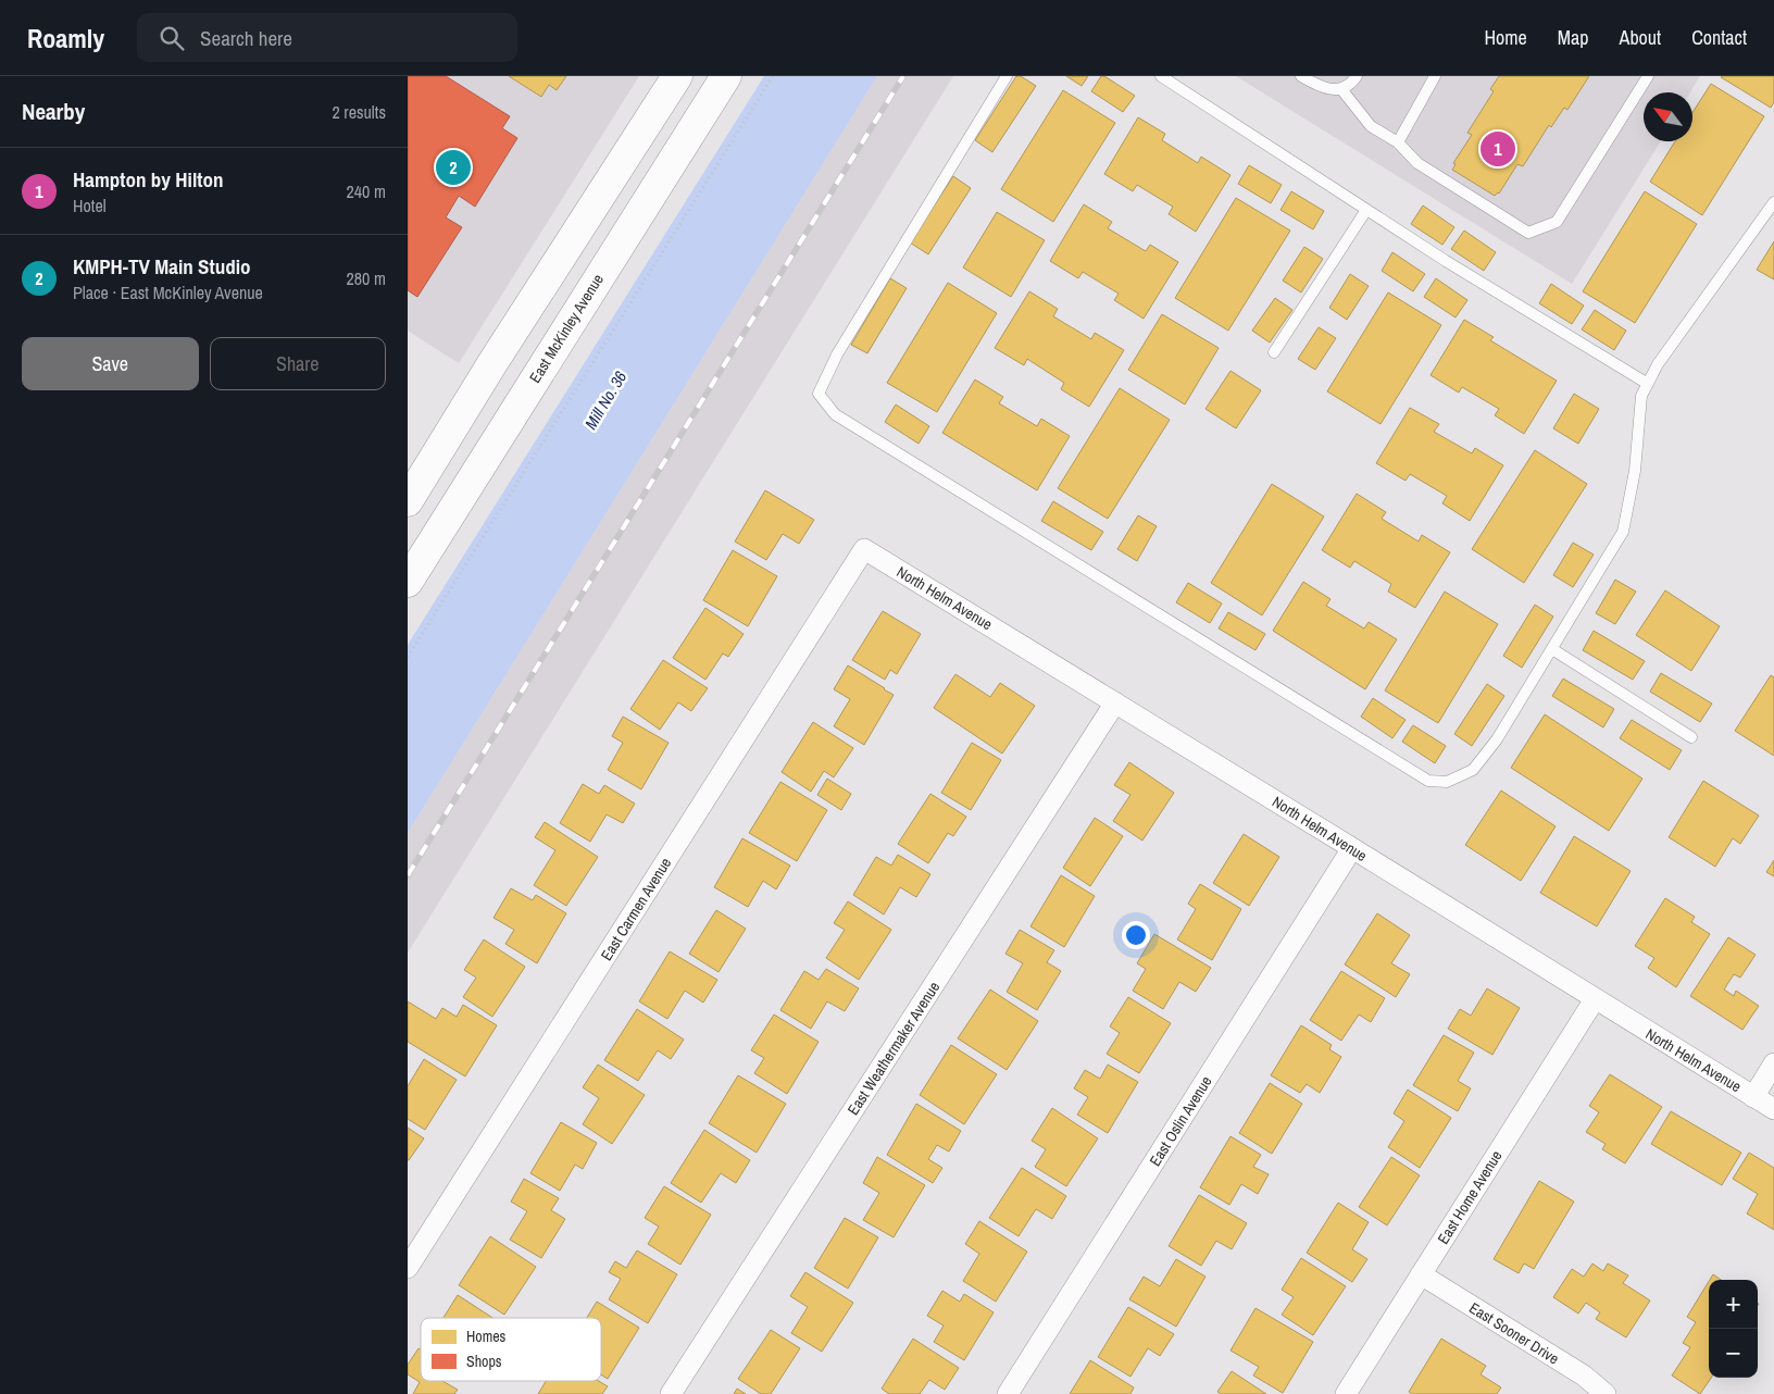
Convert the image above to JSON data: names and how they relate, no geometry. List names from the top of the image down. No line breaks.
{"streets":{"main road":["East McKinley Avenue"],"street":["North Helm Avenue","East Carmen Avenue","East Weathermaker Avenue","East Oslin Avenue","East Home Avenue","East Sooner Drive"]},"crossings":[["North Helm Avenue","East Carmen Avenue"],["North Helm Avenue","East Weathermaker Avenue"],["North Helm Avenue","East Oslin Avenue"],["North Helm Avenue","East Home Avenue"],["East Home Avenue","East Sooner Drive"]],"water":["Mill No. 36"],"legend":["Homes","Shops"],"north":"top left","page":{"header":"Roamly","search":"Search here","nav":["Home","Map","About","Contact"],"heading":["Nearby","2 results"],"pins":["1","2"],"list":[{"mark":"1","name":"Hampton by Hilton","note":"Hotel","value":"240 m"},{"mark":"2","name":"KMPH-TV Main Studio","note":"Place · East McKinley Avenue","value":"280 m"}],"buttons":["Save","Share"],"map_buttons":["+","−"]}}
